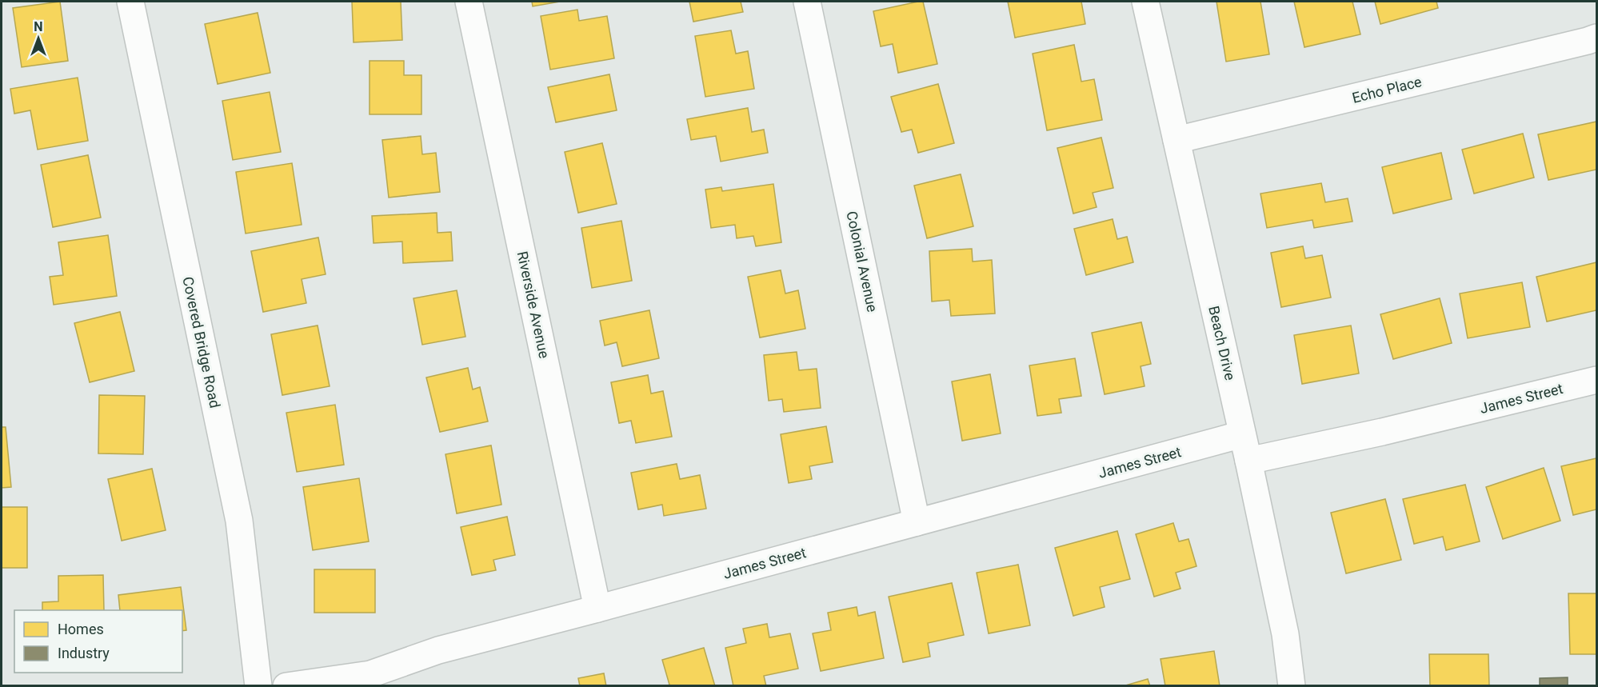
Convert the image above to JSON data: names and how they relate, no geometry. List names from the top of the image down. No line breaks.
{"streets":{"street":["Echo Place","Colonial Avenue","Riverside Avenue","Covered Bridge Road","Beach Drive","James Street"]},"crossings":[["Echo Place","Beach Drive"],["Colonial Avenue","James Street"],["Riverside Avenue","James Street"],["Beach Drive","James Street"]],"legend":["Homes","Industry"],"north":"top"}
